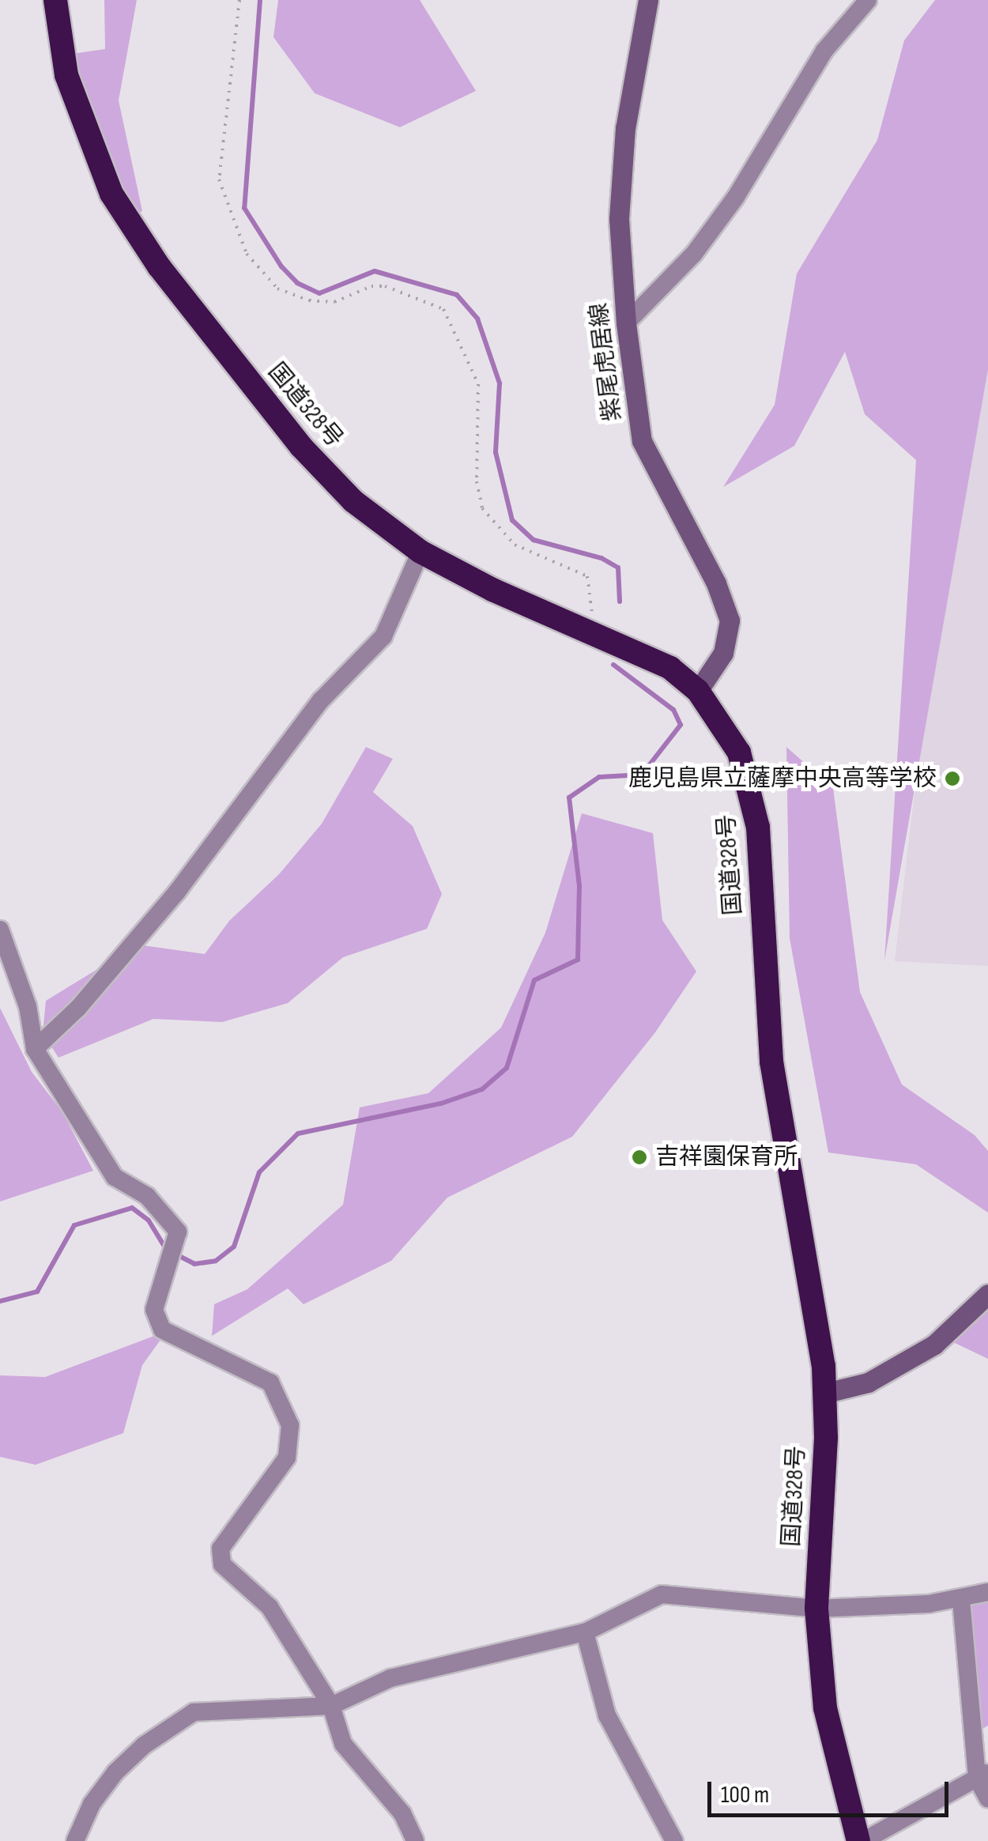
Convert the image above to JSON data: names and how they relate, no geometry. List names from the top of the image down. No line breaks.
{"streets":{"highway":["国道328号"],"main road":["紫尾虎居線"]},"crossings":[["紫尾虎居線","国道328号"]],"places":["鹿児島県立薩摩中央高等学校","吉祥園保育所"],"scale_bar":"100 m"}
